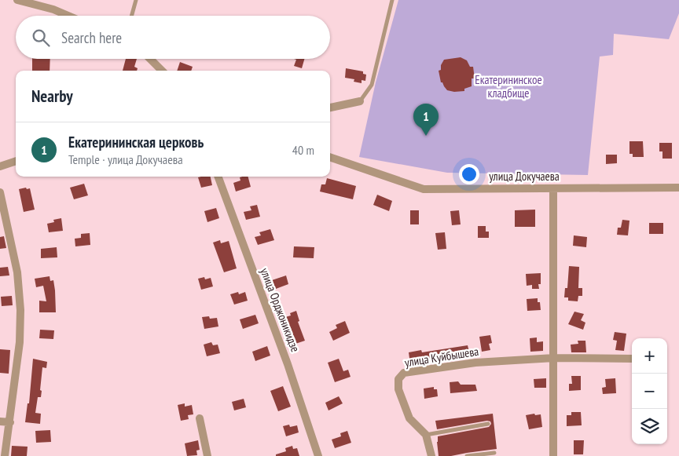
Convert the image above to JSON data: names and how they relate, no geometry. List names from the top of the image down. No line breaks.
{"streets":{"street":["улица Докучаева","улица Орджоникидзе","улица Куйбышева"]},"parks":["Екатерининское кладбище"],"page":{"search":"Search here","heading":"Nearby","pins":"1","list":[{"mark":"1","name":"Екатерининская церковь","note":"Temple · улица Докучаева","value":"40 m"}],"map_buttons":["+","−"]}}
